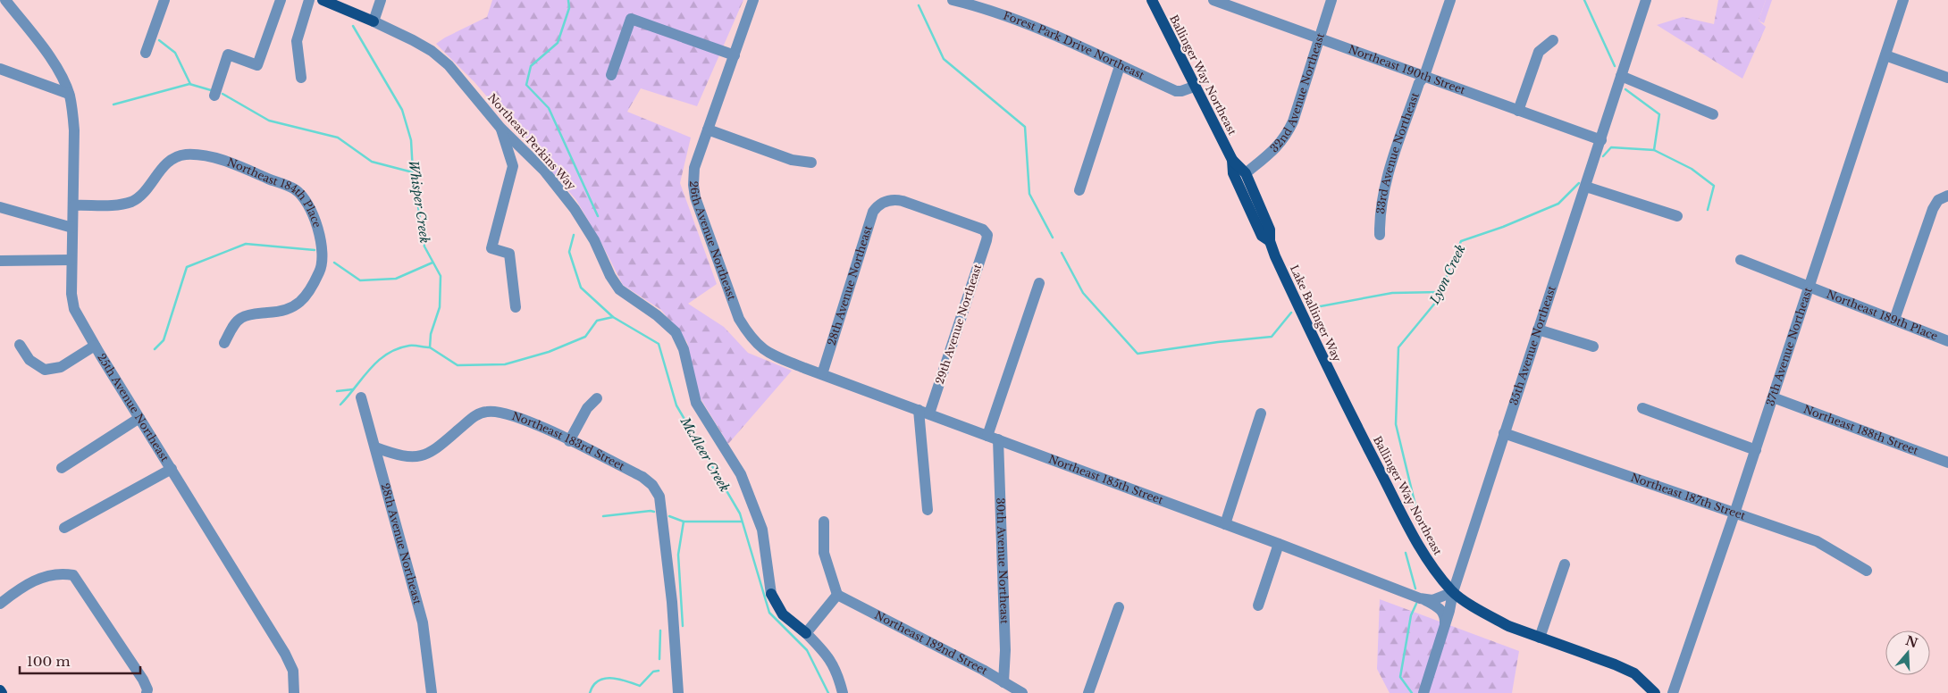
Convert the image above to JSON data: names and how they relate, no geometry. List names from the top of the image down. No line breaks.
{"streets":{"main road":["Ballinger Way Northeast","Northeast Perkins Way","Lake Ballinger Way"],"street":["Forest Park Drive Northeast","Northeast 190th Street","32nd Avenue Northeast","33rd Avenue Northeast","Northeast 184th Place","26th Avenue Northeast","28th Avenue Northeast","Northeast 189th Place","29th Avenue Northeast","35th Avenue Northeast","37th Avenue Northeast","25th Avenue Northeast","Northeast 188th Street","Northeast 183rd Street","Northeast 185th Street","Northeast 187th Street","30th Avenue Northeast","Northeast 182nd Street"]},"crossings":[["Forest Park Drive Northeast","Ballinger Way Northeast"],["Northeast 190th Street","32nd Avenue Northeast"],["Northeast 190th Street","33rd Avenue Northeast"],["Northeast 190th Street","35th Avenue Northeast"],["Ballinger Way Northeast","Lake Ballinger Way"],["Ballinger Way Northeast","35th Avenue Northeast"],["32nd Avenue Northeast","Lake Ballinger Way"],["Northeast 184th Place","25th Avenue Northeast"],["26th Avenue Northeast","Northeast 185th Street"],["28th Avenue Northeast","29th Avenue Northeast"],["28th Avenue Northeast","Northeast 183rd Street"],["28th Avenue Northeast","Northeast 185th Street"],["Northeast 189th Place","37th Avenue Northeast"],["29th Avenue Northeast","Northeast 185th Street"],["35th Avenue Northeast","Northeast 185th Street"],["35th Avenue Northeast","Northeast 187th Street"],["37th Avenue Northeast","Northeast 188th Street"],["37th Avenue Northeast","Northeast 187th Street"],["Northeast 185th Street","30th Avenue Northeast"],["30th Avenue Northeast","Northeast 182nd Street"]],"water":["Whisper Creek","Lyon Creek","McAleer Creek"],"scale_bar":"100 m","north":"top"}
